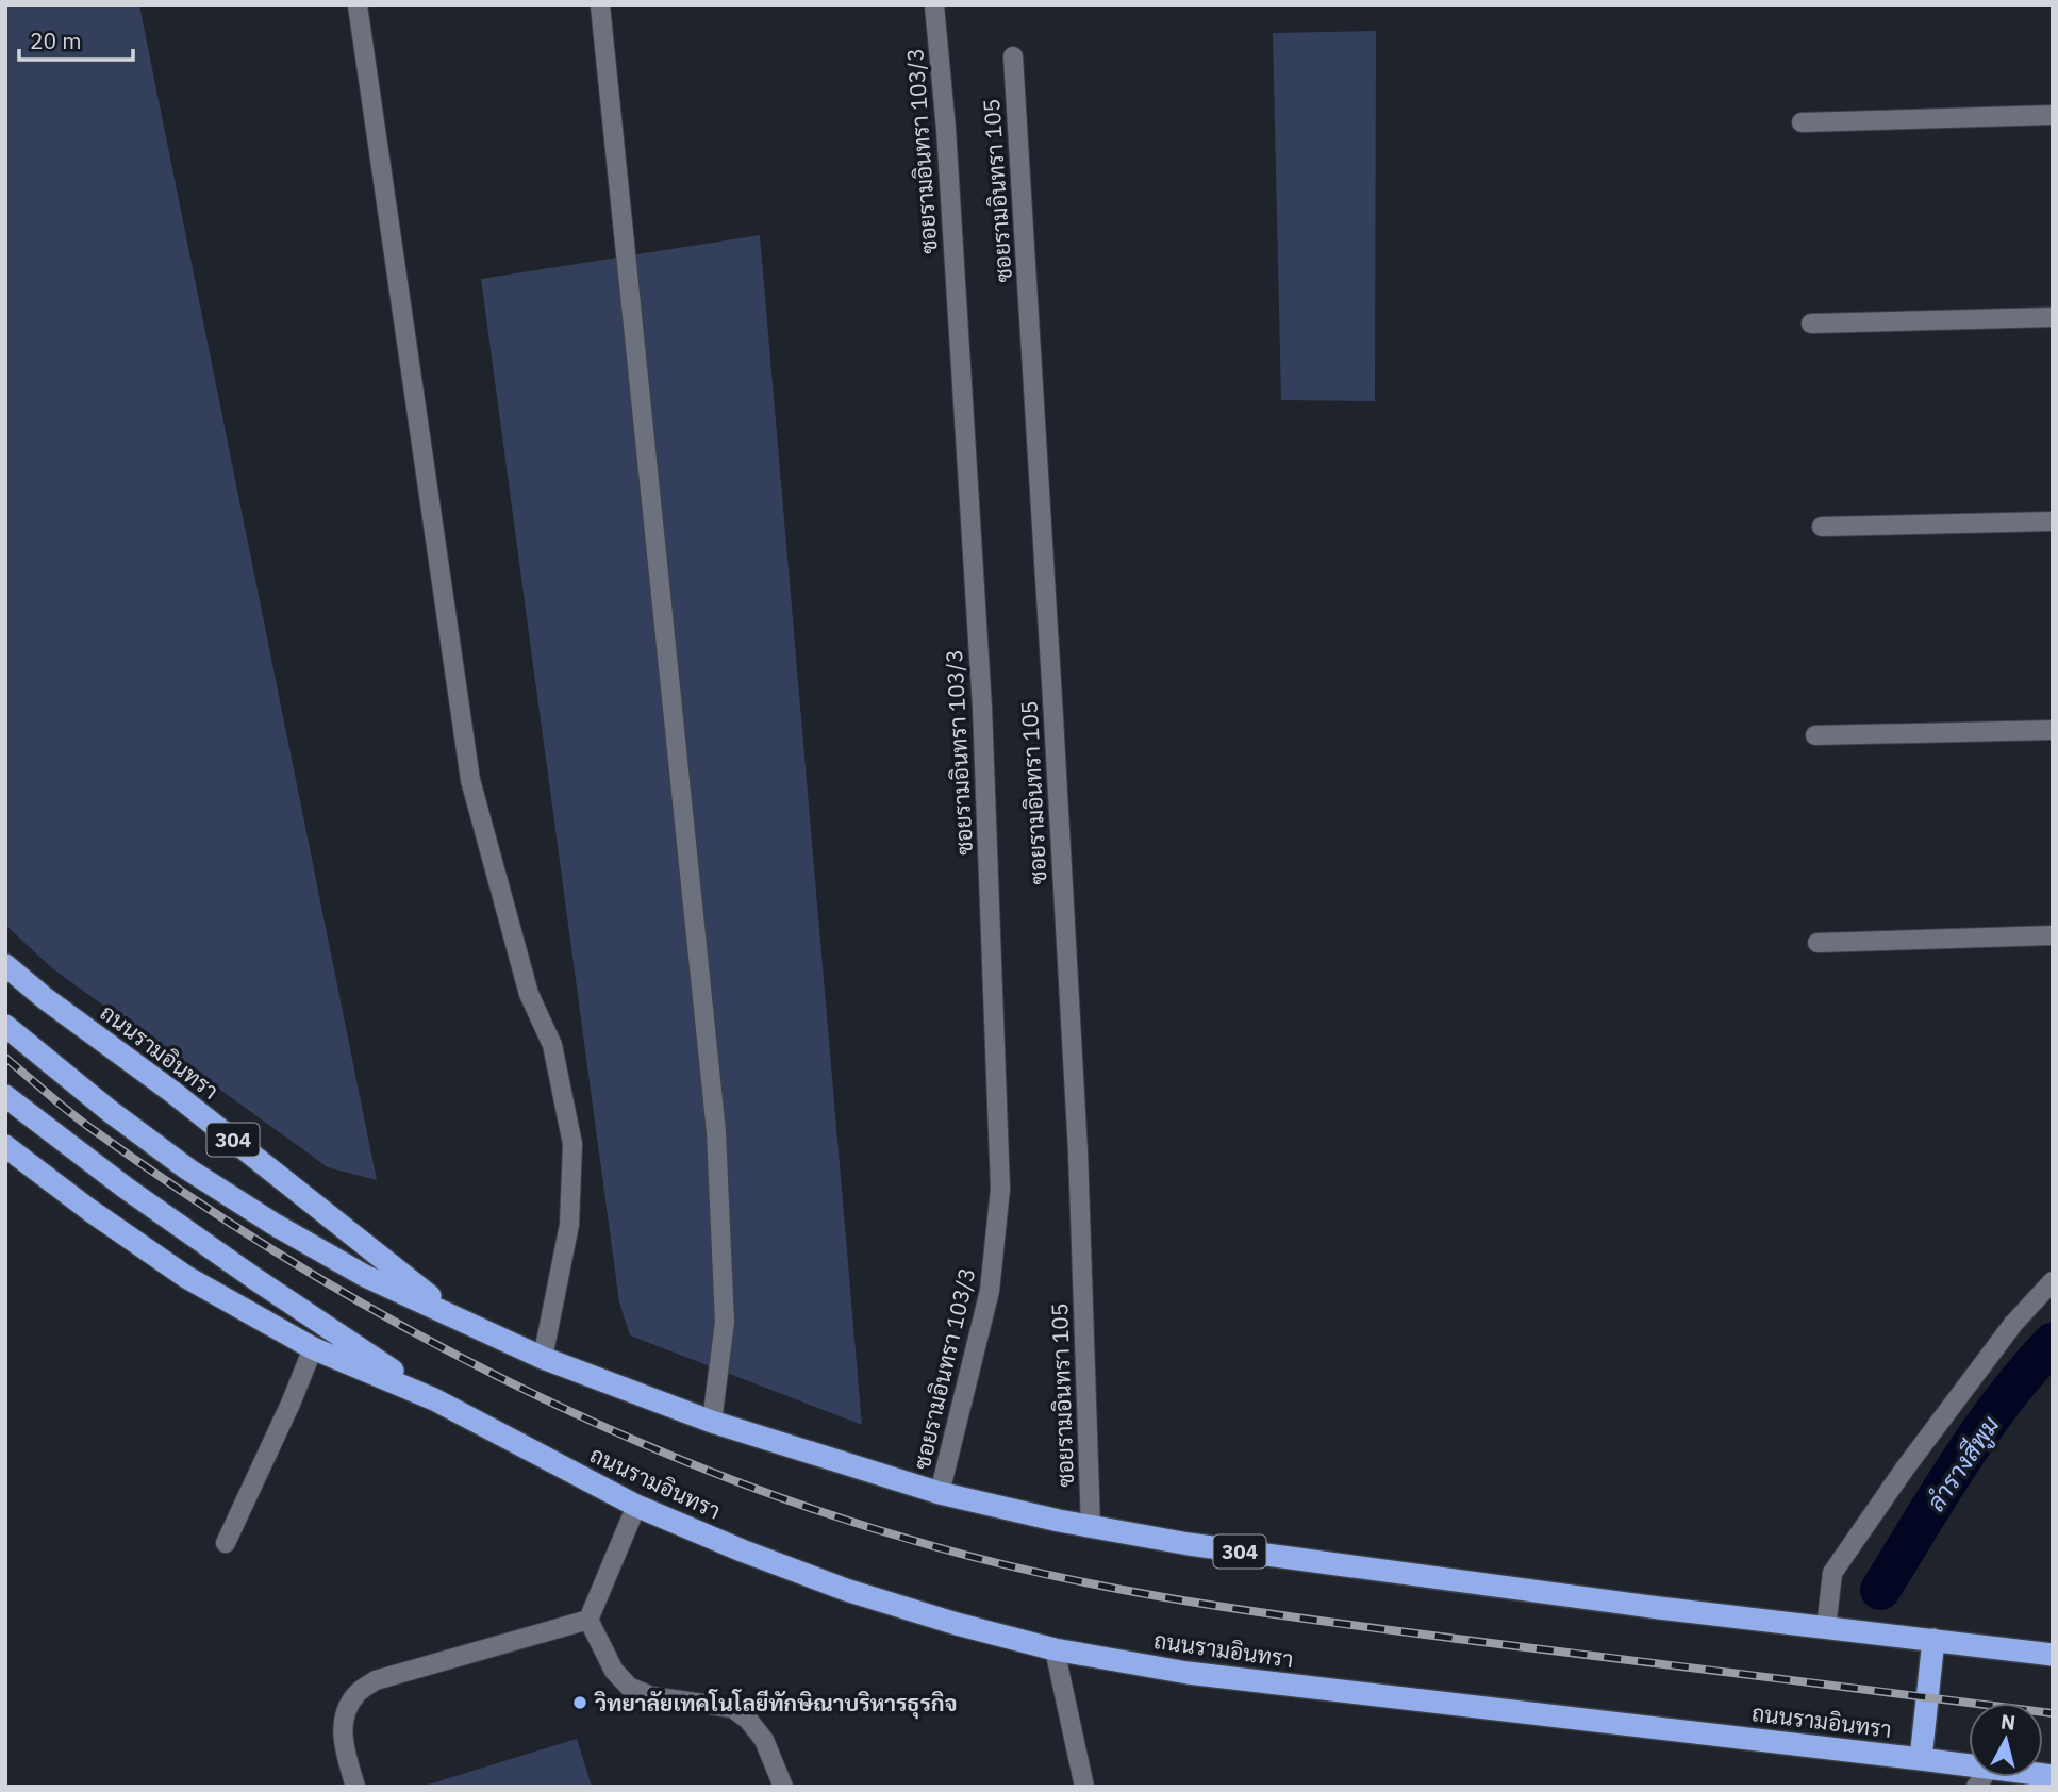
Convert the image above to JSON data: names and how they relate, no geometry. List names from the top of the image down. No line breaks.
{"streets":{"highway":["ถนนรามอินทรา","304"],"street":["ซอยรามอินทรา 103/3","ซอยรามอินทรา 105"]},"crossings":[["ซอยรามอินทรา 103/3","ถนนรามอินทรา"],["ซอยรามอินทรา 105","ถนนรามอินทรา"]],"water":["ลำรางสีพูม"],"places":["วิทยาลัยเทคโนโลยีทักษิณาบริหารธุรกิจ"],"scale_bar":"20 m","north":"top"}
